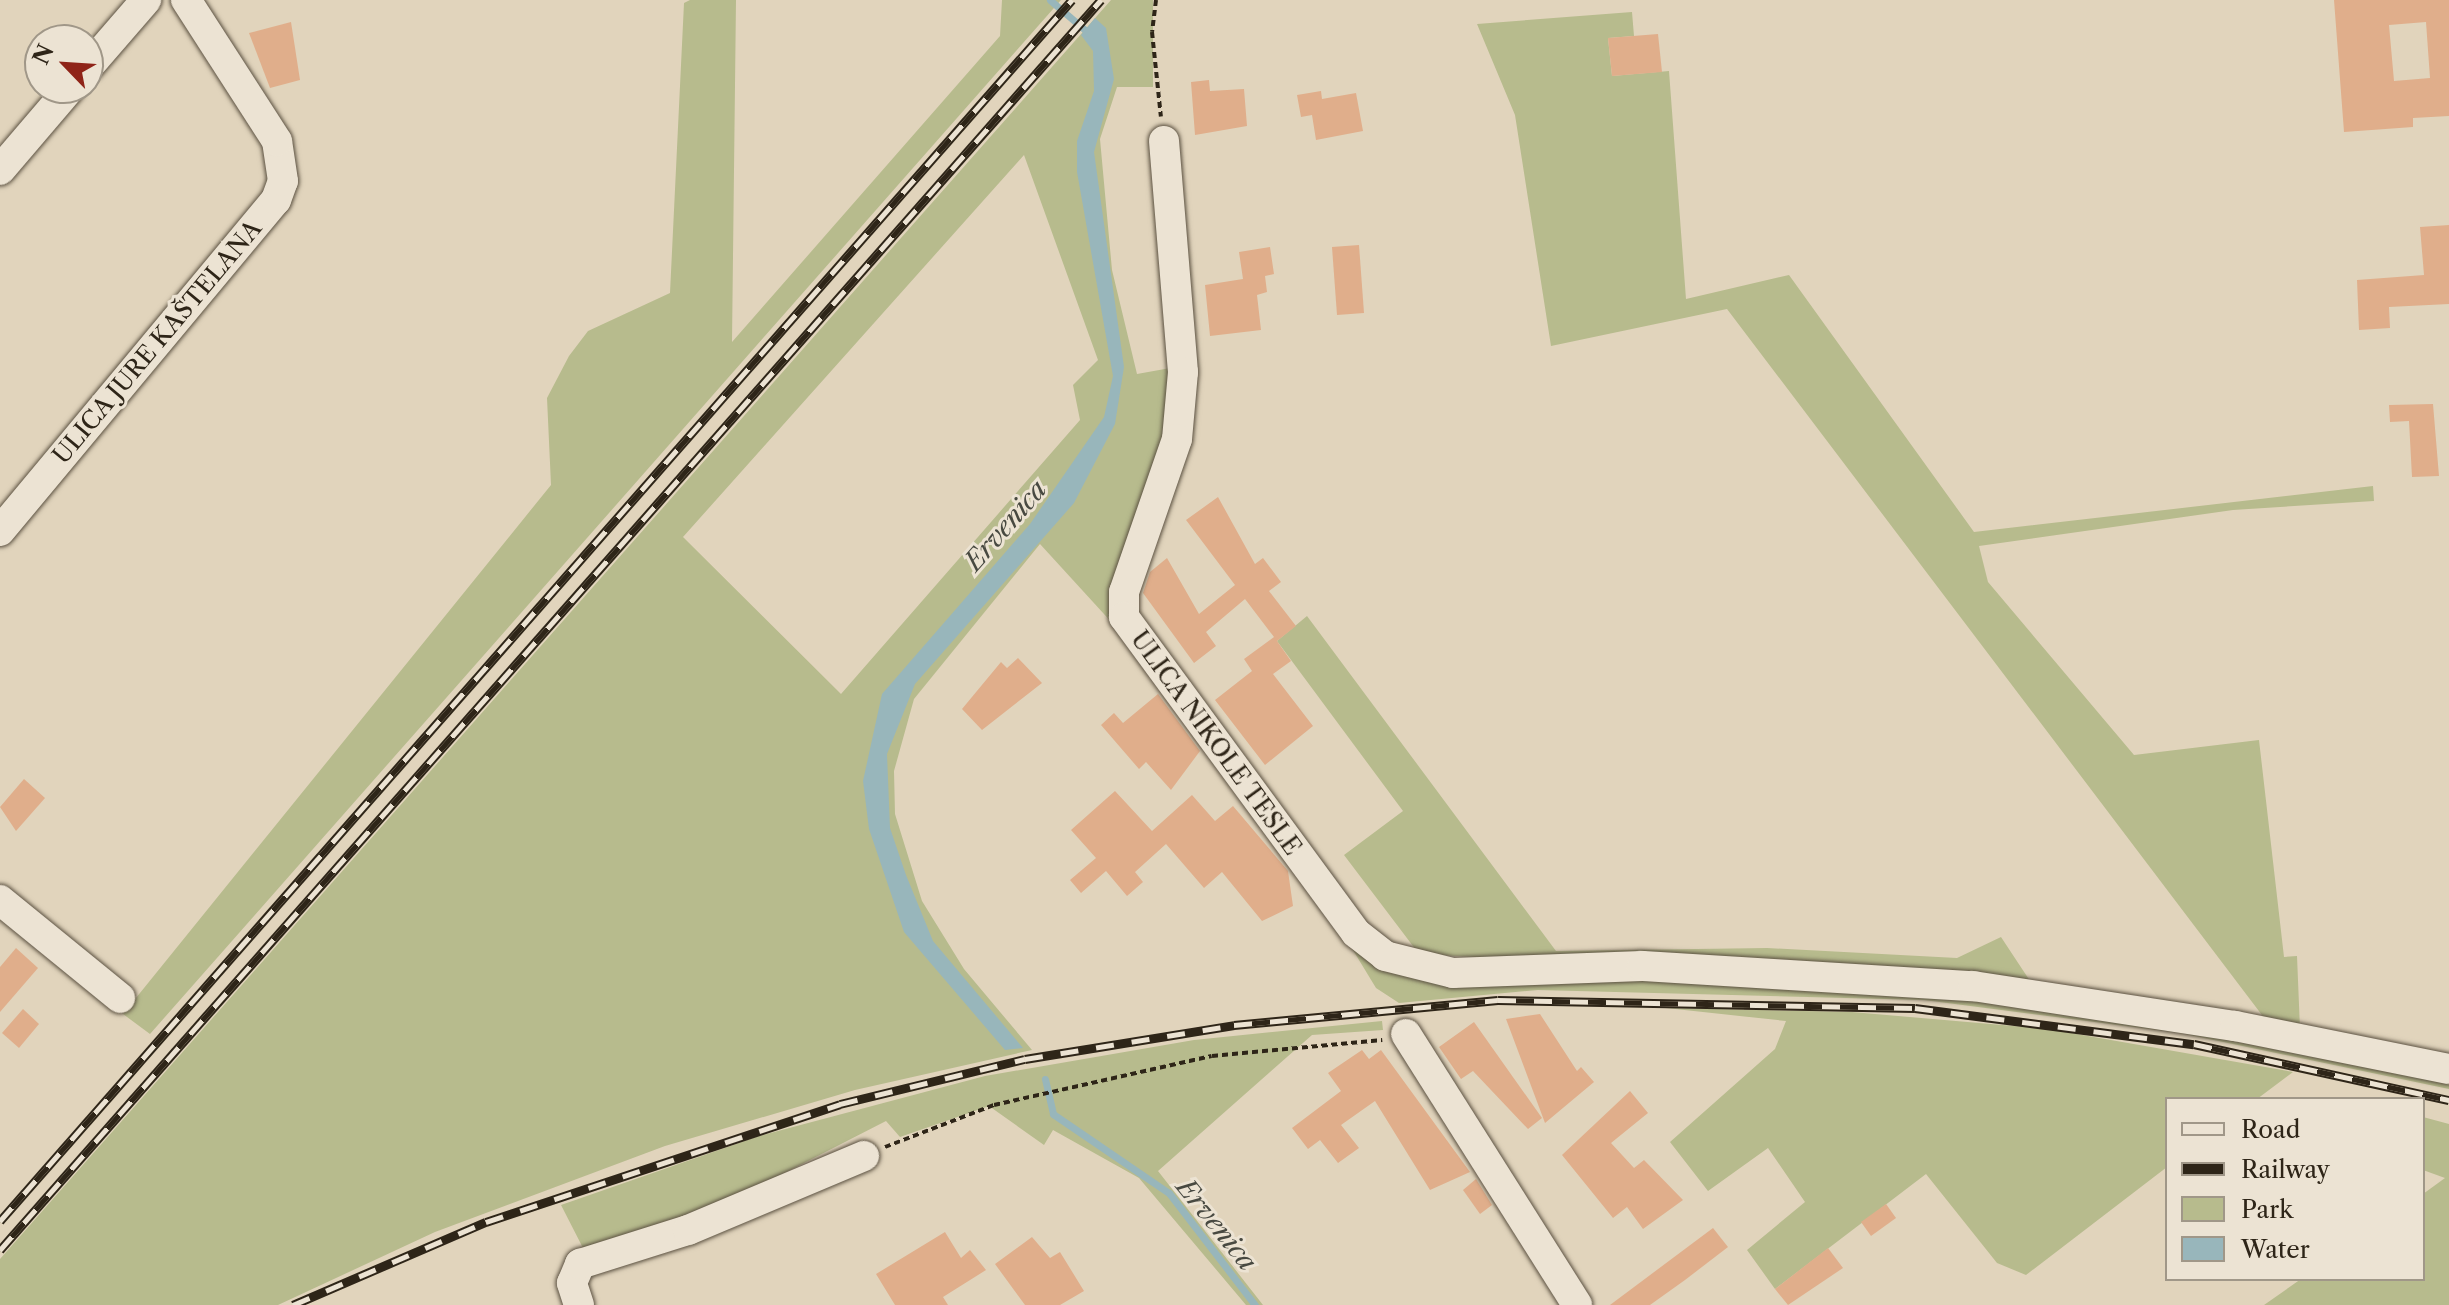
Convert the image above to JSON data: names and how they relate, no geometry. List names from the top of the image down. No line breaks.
{"streets":{"street":["ULICA JURE KAŠTELANA","ULICA NIKOLE TESLE"]},"water":["Ervenica"],"legend":["Road","Railway","Park","Water"],"north":"top left"}
